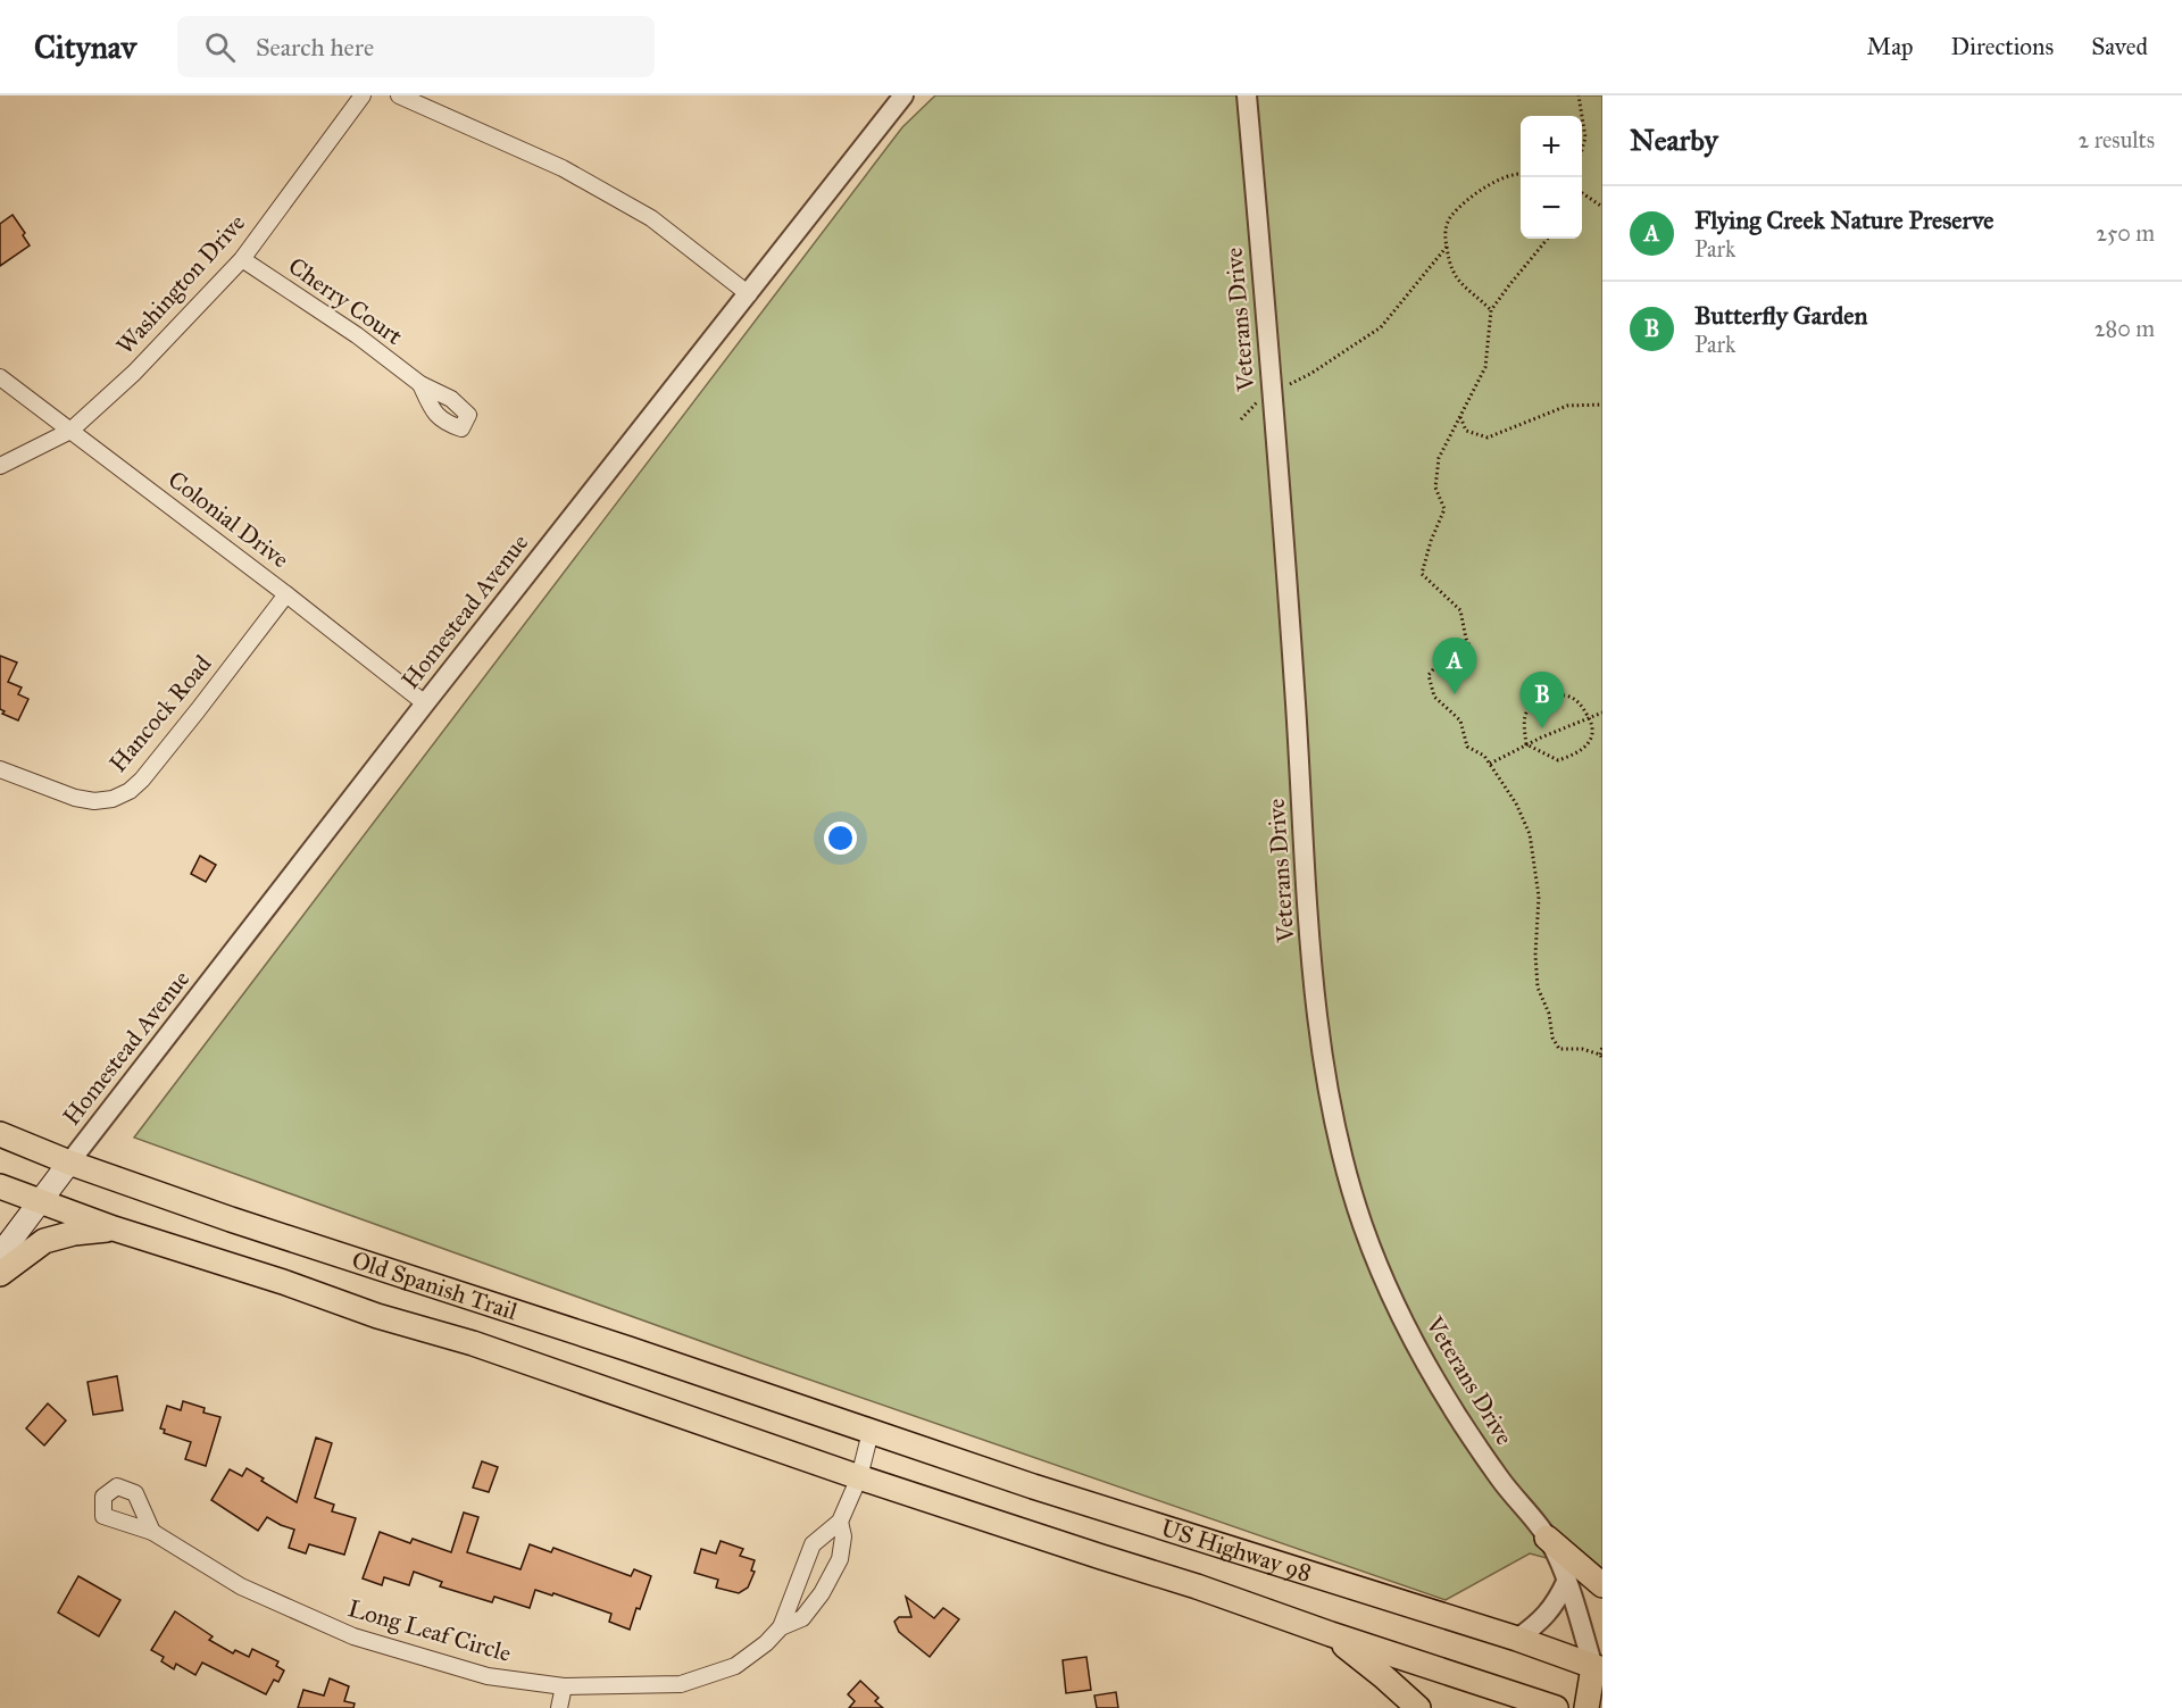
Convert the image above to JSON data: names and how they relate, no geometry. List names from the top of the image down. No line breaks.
{"streets":{"main road":["Old Spanish Trail","US Highway 98"],"street":["Washington Drive","Cherry Court","Veterans Drive","Colonial Drive","Homestead Avenue","Hancock Road","Long Leaf Circle"]},"crossings":[["Washington Drive","Cherry Court"],["Washington Drive","Colonial Drive"],["Veterans Drive","US Highway 98"],["Colonial Drive","Homestead Avenue"],["Colonial Drive","Hancock Road"],["Homestead Avenue","Old Spanish Trail"],["Old Spanish Trail","US Highway 98"],["Old Spanish Trail","Long Leaf Circle"],["US Highway 98","Long Leaf Circle"]],"page":{"header":"Citynav","search":"Search here","nav":["Map","Directions","Saved"],"heading":["Nearby","2 results"],"map_buttons":["+","−"],"list":[{"mark":"A","name":"Flying Creek Nature Preserve","note":"Park","value":"250 m"},{"mark":"B","name":"Butterfly Garden","note":"Park","value":"280 m"}],"pins":["A","B"]}}
